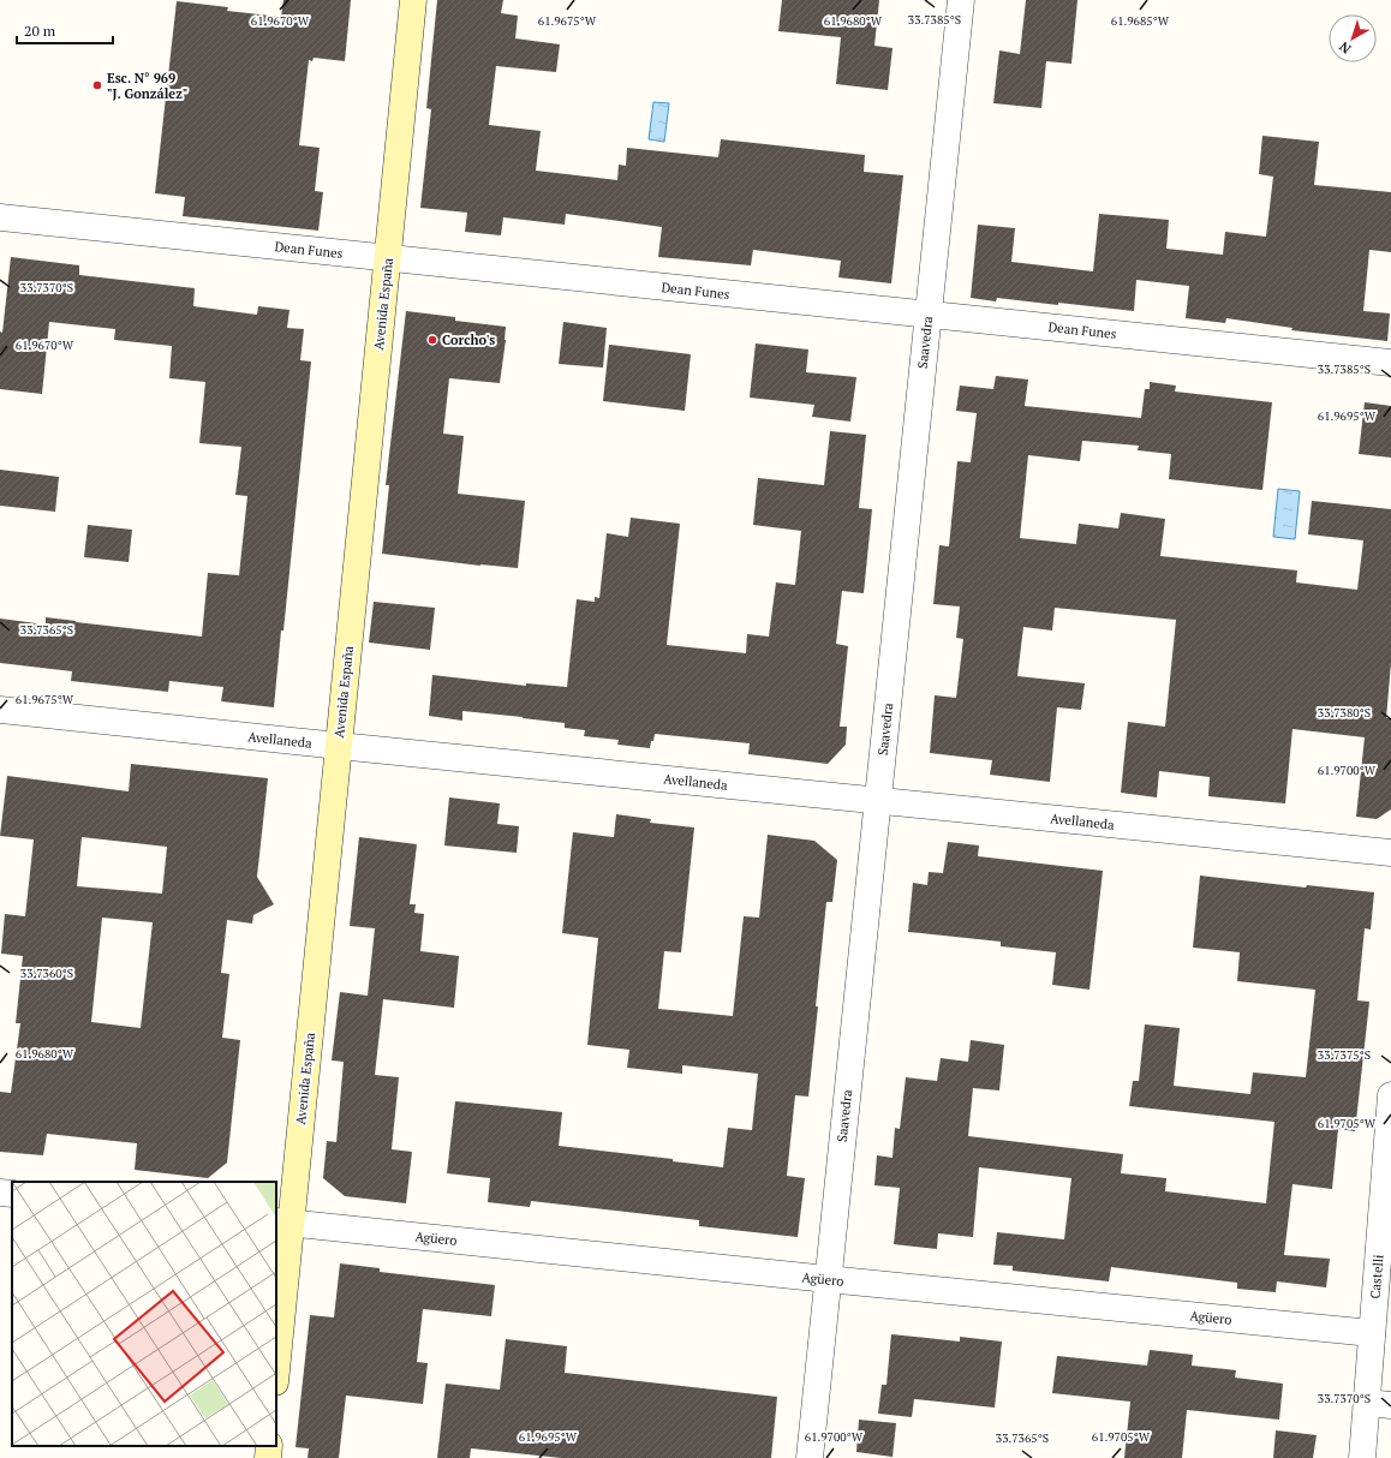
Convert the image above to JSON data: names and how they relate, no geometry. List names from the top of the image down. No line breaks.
{"streets":{"main road":["Avenida España"],"street":["Dean Funes","Saavedra","Avellaneda","Agüero","Castelli"]},"crossings":[["Dean Funes","Avenida España"],["Dean Funes","Saavedra"],["Avenida España","Avellaneda"],["Avenida España","Agüero"],["Saavedra","Avellaneda"],["Saavedra","Agüero"],["Agüero","Castelli"]],"places":["Esc. N° 969 \"J. González\"","Corcho's"],"scale_bar":"20 m","north":"bottom left","coordinates":["33.7385°S","61.9670°W","61.9675°W","61.9680°W","61.9685°W","33.7370°S","61.9695°W","33.7365°S","33.7380°S","61.9700°W","33.7360°S","33.7375°S","61.9705°W"]}
